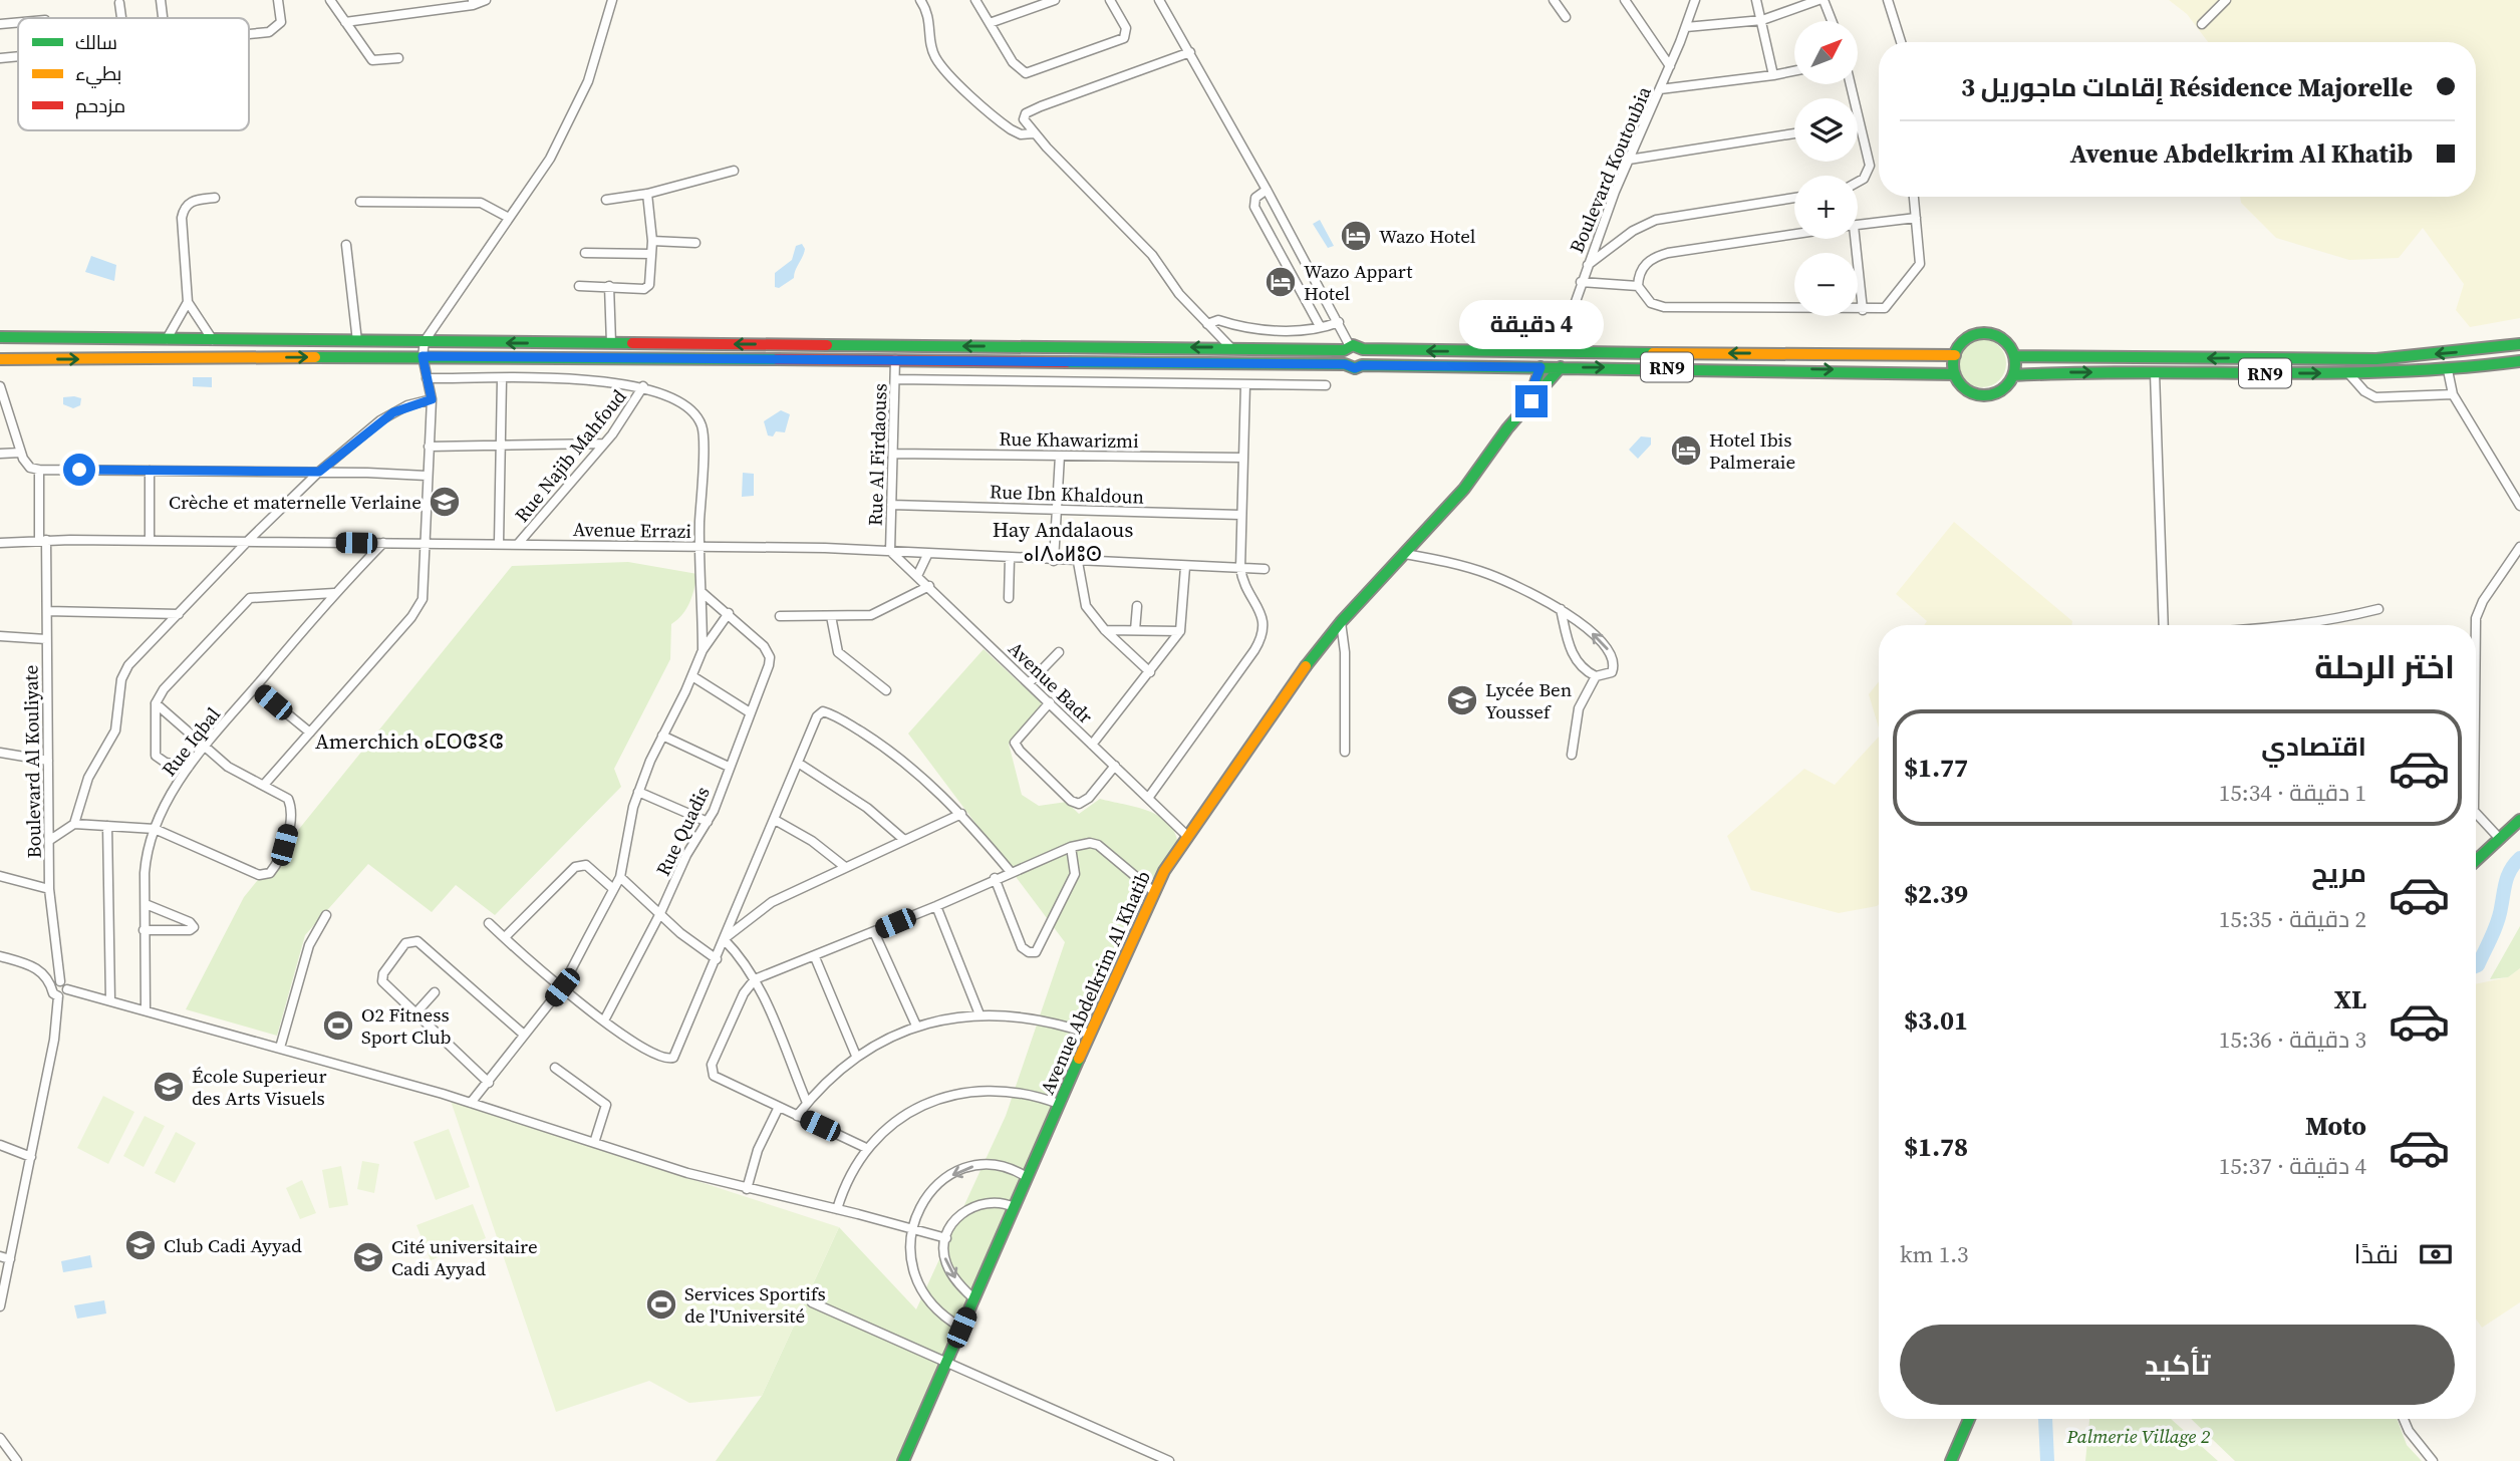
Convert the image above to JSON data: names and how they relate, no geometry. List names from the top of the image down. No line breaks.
{"streets":{"main road":["RN9","Avenue Abdelkrim Al Khatib"],"street":["Boulevard Koutoubia","Rue Khawarizmi","Rue Al Firdaouss","Rue Najib Mahfoud","Rue Ibn Khaldoun","Avenue Errazi","Avenue Badr","Rue Iqbal","Boulevard Al Kouliyate","Rue Quadis"]},"crossings":[["Boulevard Koutoubia","RN9"],["RN9","Rue Al Firdaouss"],["RN9","Avenue Abdelkrim Al Khatib"],["Rue Khawarizmi","Rue Al Firdaouss"],["Rue Al Firdaouss","Rue Ibn Khaldoun"],["Rue Al Firdaouss","Avenue Errazi"],["Rue Al Firdaouss","Avenue Badr"],["Rue Najib Mahfoud","Avenue Errazi"],["Avenue Errazi","Avenue Badr"],["Avenue Errazi","Rue Iqbal"],["Avenue Errazi","Boulevard Al Kouliyate"],["Avenue Badr","Avenue Abdelkrim Al Khatib"]],"districts":["Hay Andalaous ⴰⵏⴷⴰⵍⵓⵙ","Amerchich ⴰⵎⵔⵛⵉⵛ"],"parks":["Palmerie Village 2"],"places":{"hotel":["Wazo Hotel","Wazo Appart Hotel","Hotel Ibis Palmeraie"],"school or university":["Crèche et maternelle Verlaine","Lycée Ben Youssef","École Superieur des Arts Visuels","Club Cadi Ayyad","Cité universitaire Cadi Ayyad"],"sports":["O2 Fitness Sport Club","Services Sportifs de l'Université"]},"legend":["سالك","بطيء","مزدحم"],"north":"top right","page":{"map_buttons":["+","−"],"banner":["Résidence Majorelle إقامات ماجوريل 3","Avenue Abdelkrim Al Khatib"],"bubble":"4 دقيقة","heading":"اختر الرحلة","list":[{"name":"اقتصادي","note":"1 دقيقة · 15:34","value":"$1.77"},{"name":"مريح","note":"2 دقيقة · 15:35","value":"$2.39"},{"name":"XL","note":"3 دقيقة · 15:36","value":"$3.01"},{"name":"Moto","note":"4 دقيقة · 15:37","value":"$1.78"}],"pay":["نقدًا","1.3 km"],"buttons":"تأكيد"}}
